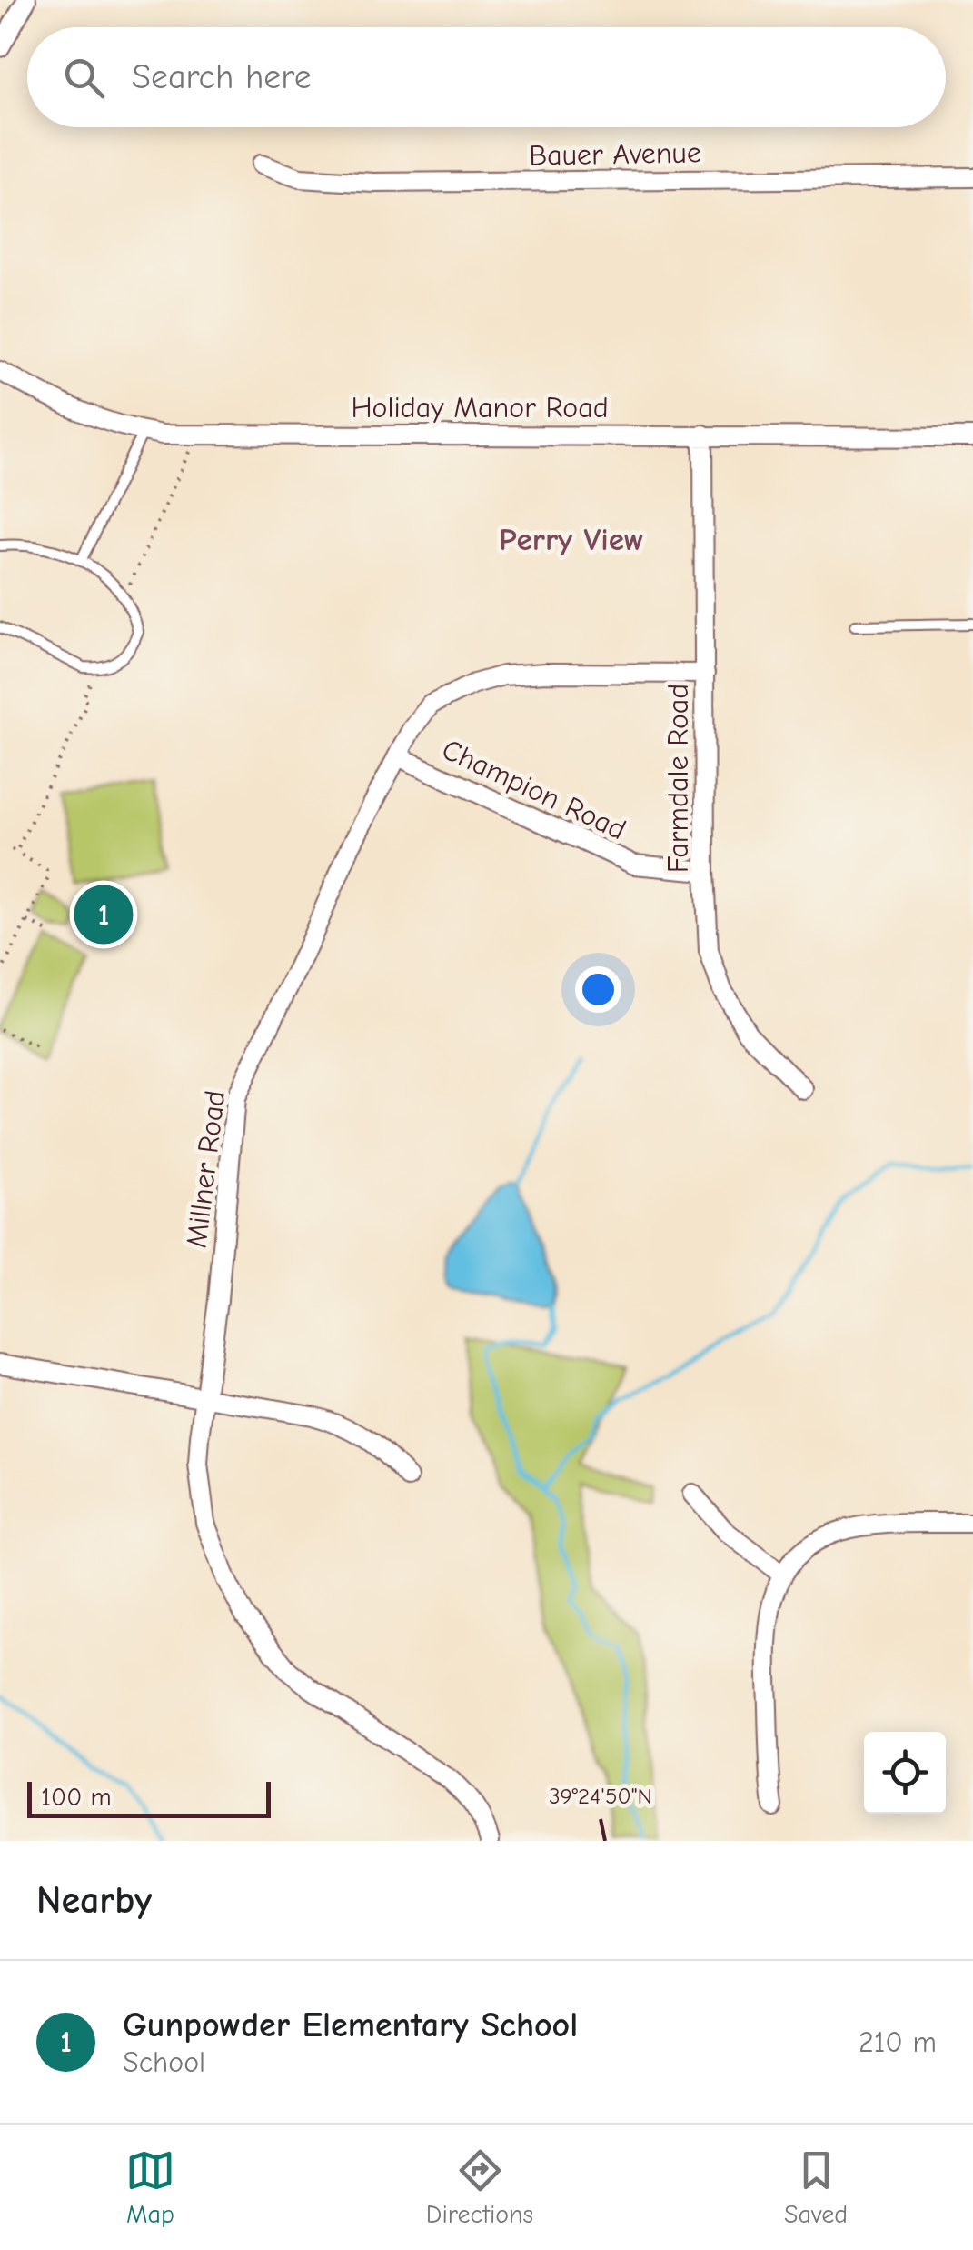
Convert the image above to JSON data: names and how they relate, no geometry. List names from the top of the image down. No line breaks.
{"streets":{"street":["Bauer Avenue","Holiday Manor Road","Farmdale Road","Champion Road","Millner Road"]},"crossings":[["Holiday Manor Road","Farmdale Road"],["Farmdale Road","Champion Road"],["Farmdale Road","Millner Road"],["Champion Road","Millner Road"]],"districts":["Perry View"],"scale_bar":"100 m","page":{"search":"Search here","pins":"1","scale":"100 m","heading":"Nearby","list":[{"mark":"1","name":"Gunpowder Elementary School","note":"School","value":"210 m"}],"nav":["Map","Directions","Saved"]},"coordinates":["39°24'50\"N"]}
